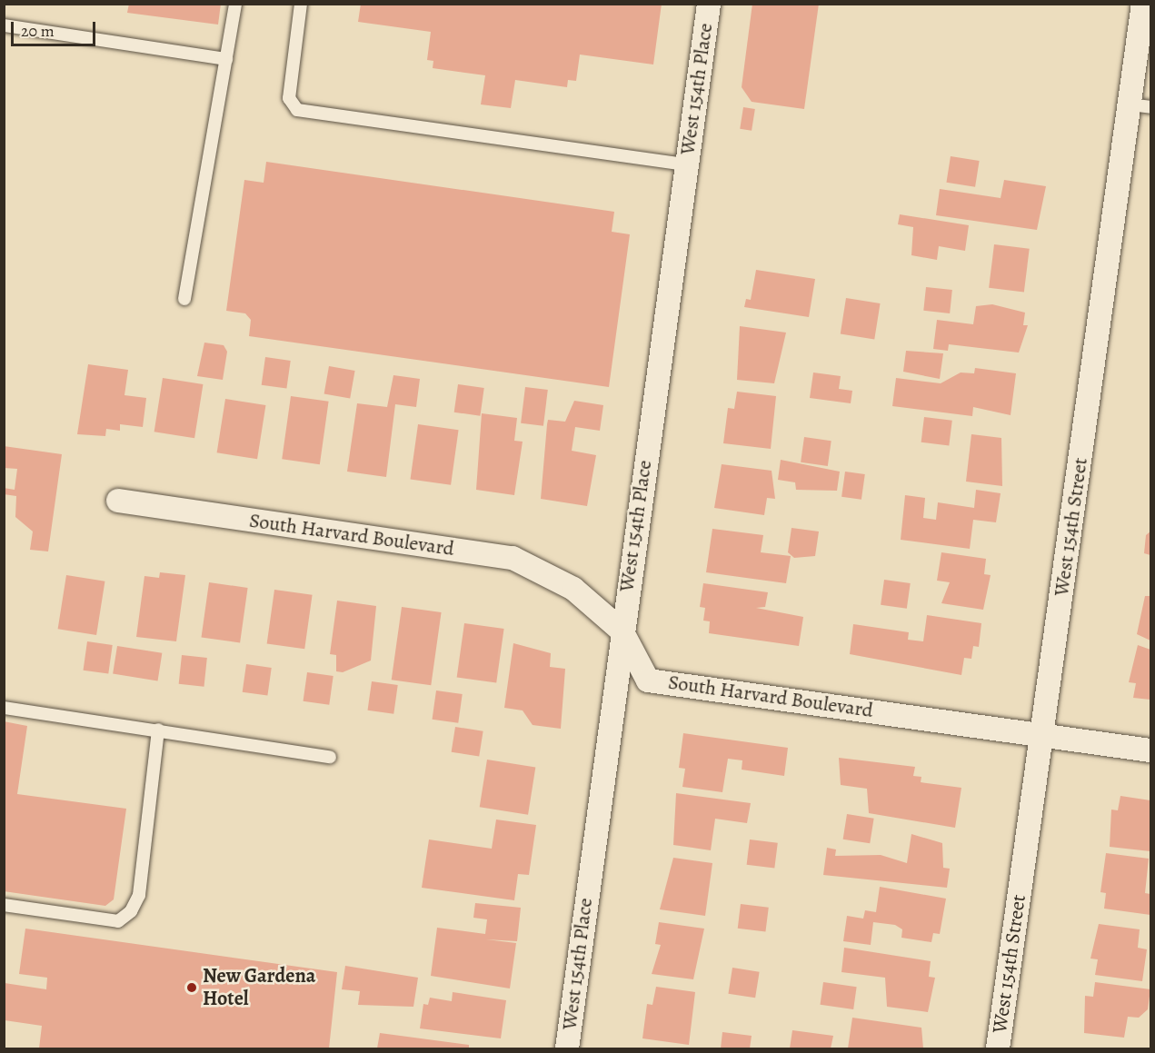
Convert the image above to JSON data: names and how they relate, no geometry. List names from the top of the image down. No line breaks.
{"streets":{"street":["West 154th Place","West 154th Street","South Harvard Boulevard"]},"crossings":[["West 154th Place","South Harvard Boulevard"],["West 154th Street","South Harvard Boulevard"]],"places":["New Gardena Hotel"],"scale_bar":"20 m"}
